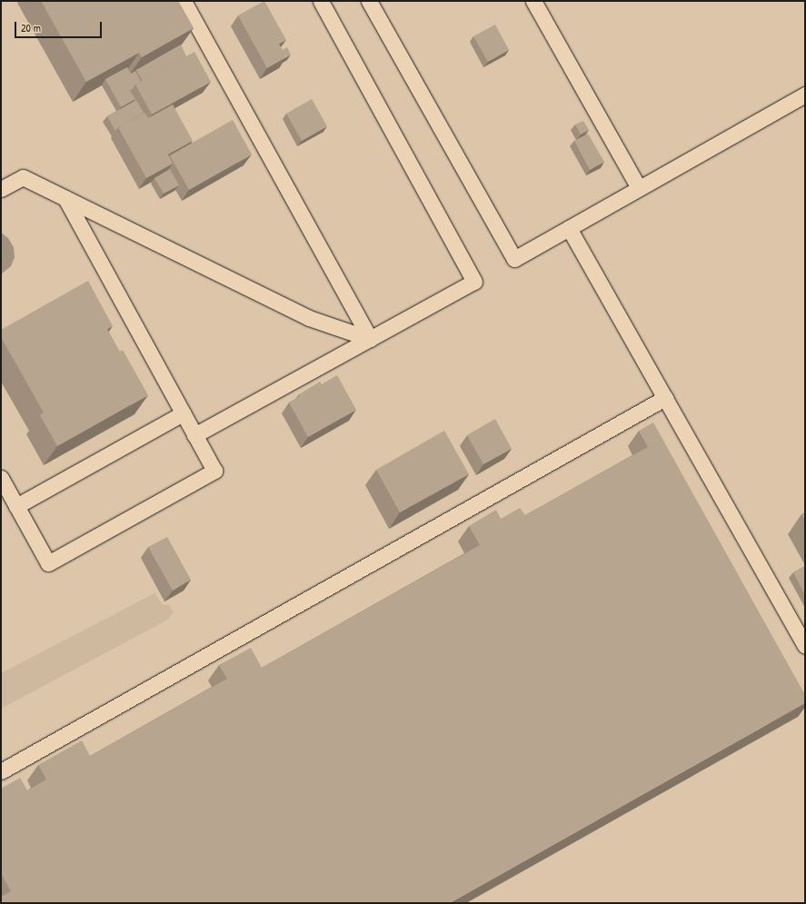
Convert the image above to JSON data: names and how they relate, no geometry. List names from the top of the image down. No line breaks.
{"scale_bar":"20 m"}
